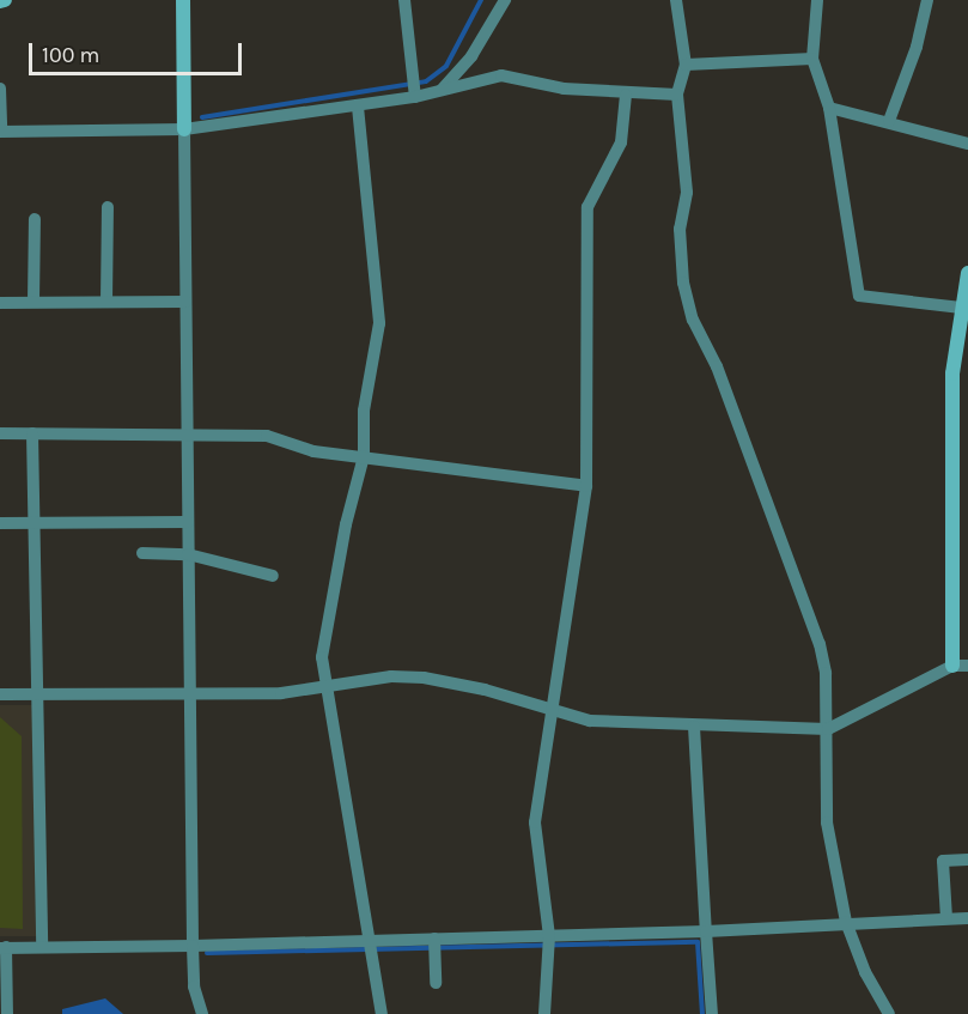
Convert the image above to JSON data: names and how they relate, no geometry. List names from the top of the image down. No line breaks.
{"scale_bar":"100 m"}
